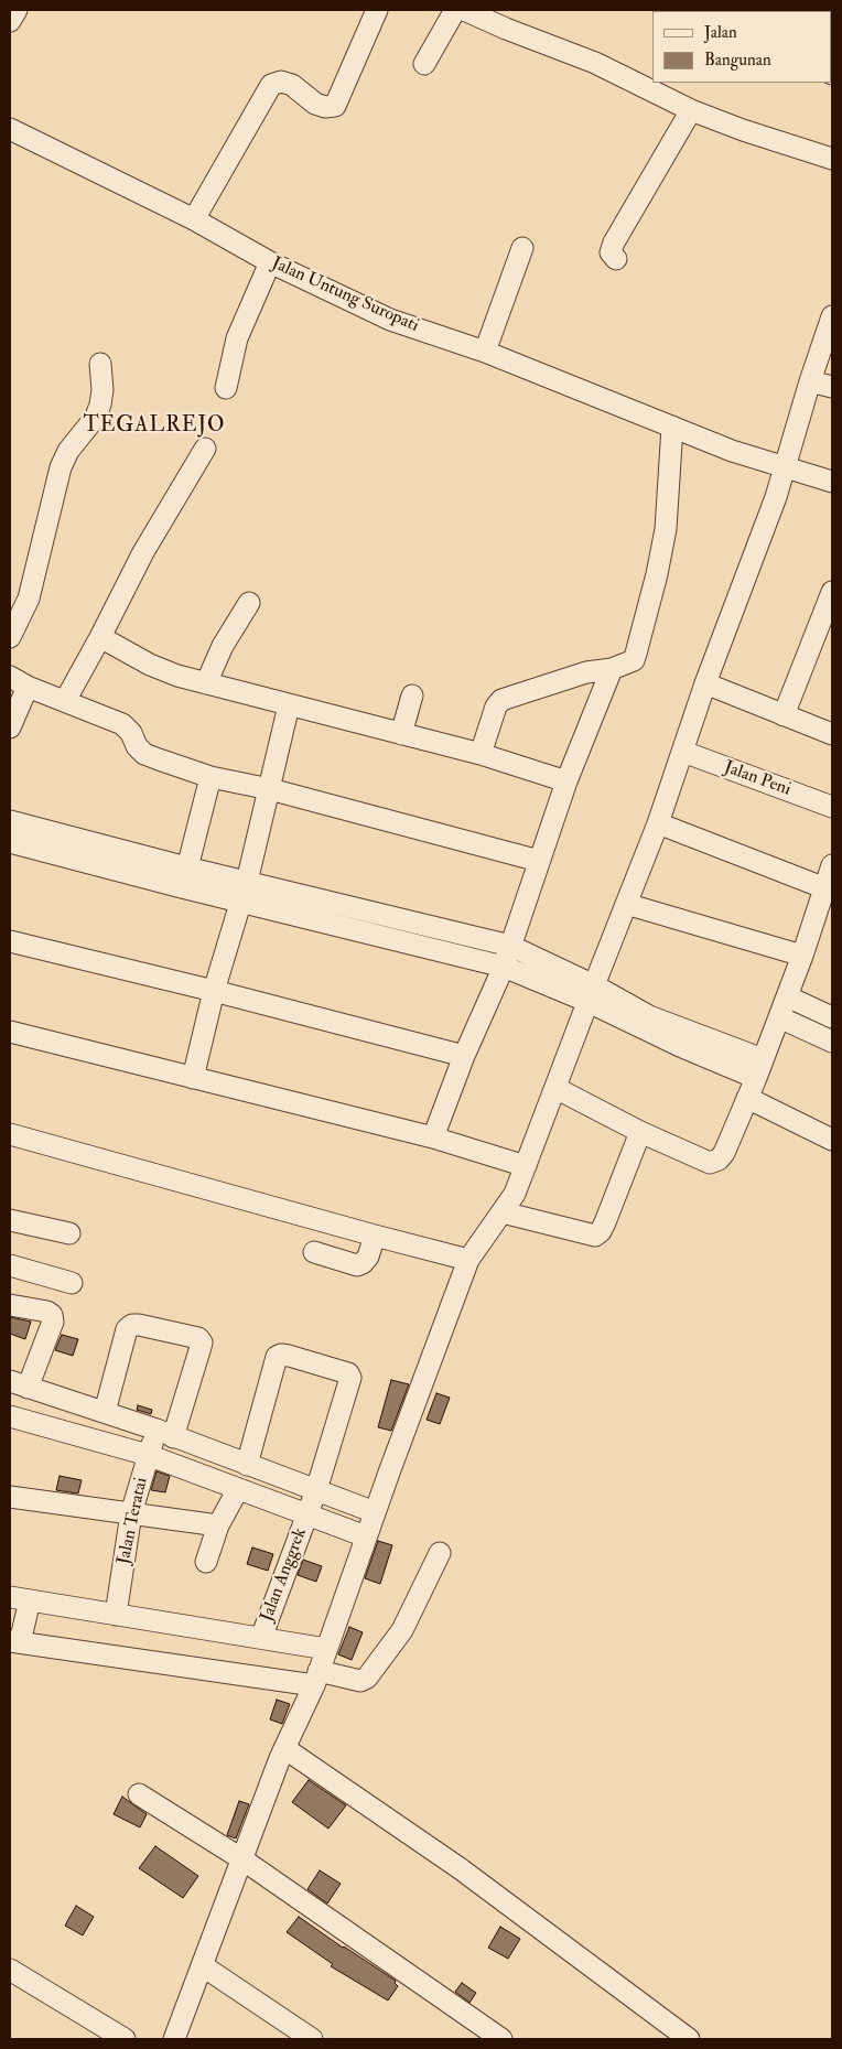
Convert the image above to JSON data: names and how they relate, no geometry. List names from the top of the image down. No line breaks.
{"streets":{"street":["Jalan Untung Suropati","Jalan Peni","Jalan Teratai","Jalan Anggrek"]},"districts":["TEGALREJO"],"legend":["Jalan","Bangunan"]}
